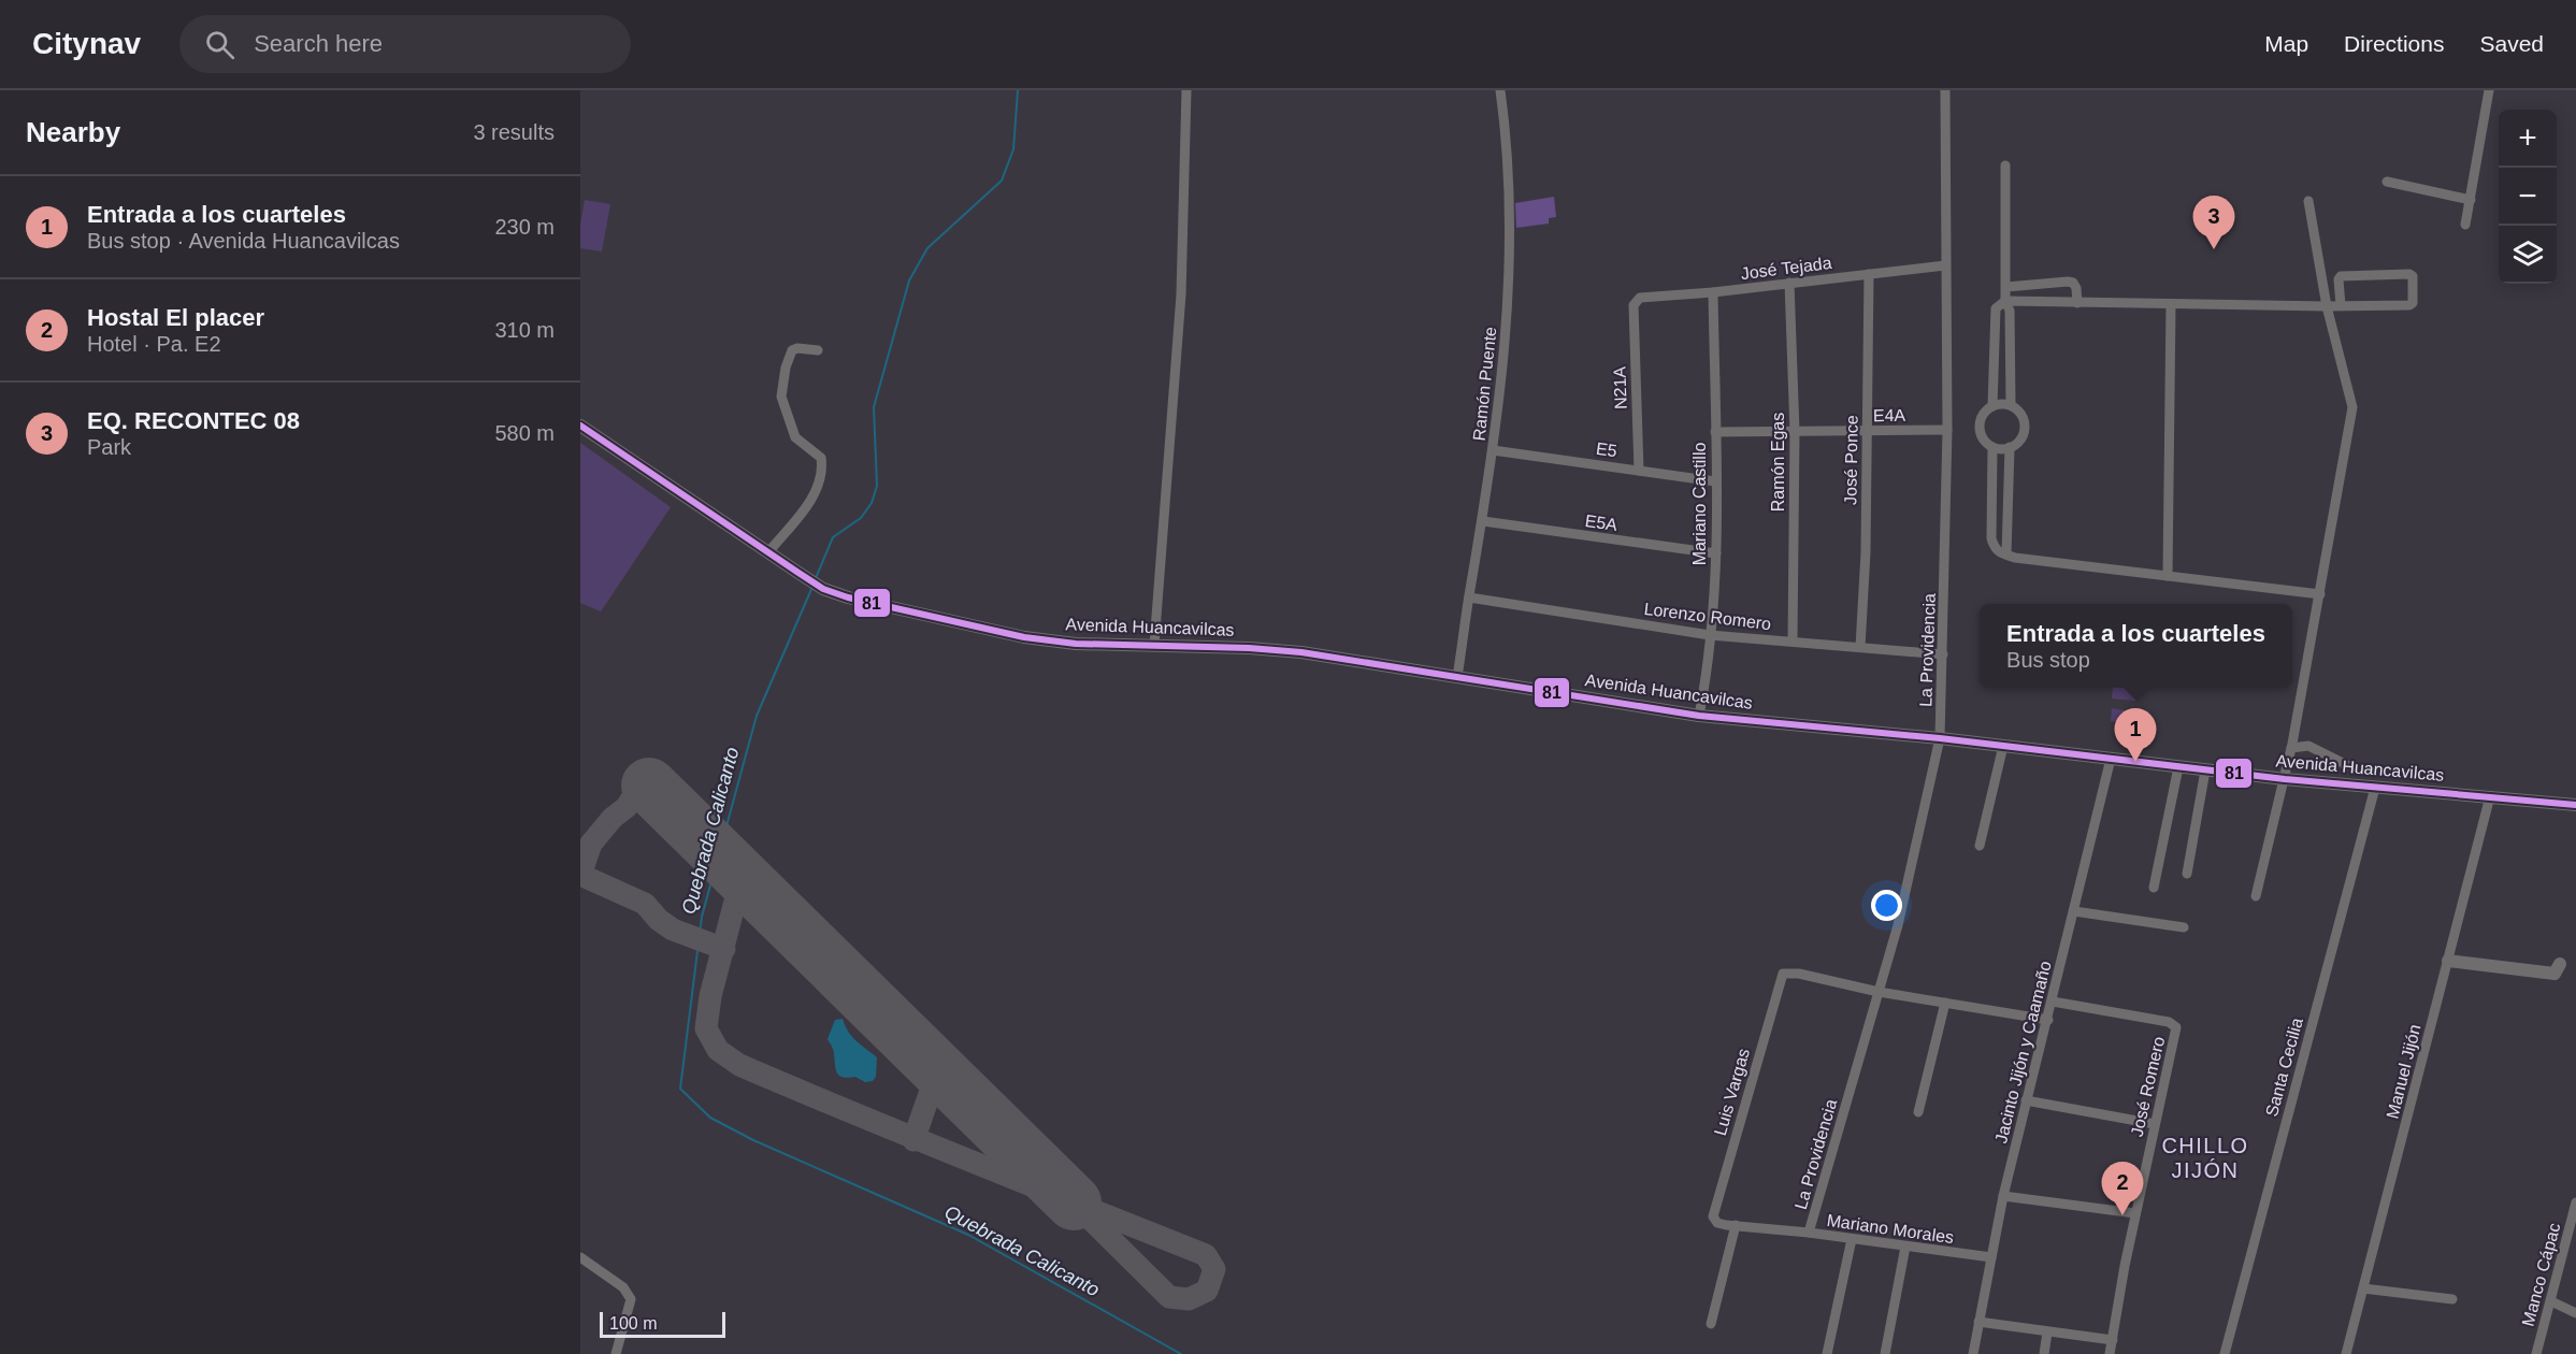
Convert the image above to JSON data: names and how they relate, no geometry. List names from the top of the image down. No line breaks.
{"streets":{"street":["José Tejada","Ramón Puente","N21A","E4A","E5","José Ponce","Ramón Egas","Mariano Castillo","E5A","Lorenzo Romero","Avenida Huancavilcas","La Providencia","Jacinto Jijón y Caamaño","Santa Cecilia","Manuel Jijón","José Romero","Luis Vargas","Mariano Morales","Manco Cápac"]},"crossings":[["José Tejada","N21A"],["José Tejada","José Ponce"],["José Tejada","Ramón Egas"],["José Tejada","Mariano Castillo"],["José Tejada","La Providencia"],["Ramón Puente","E5"],["Ramón Puente","E5A"],["Ramón Puente","Lorenzo Romero"],["Ramón Puente","Avenida Huancavilcas"],["N21A","E5"],["E4A","José Ponce"],["E4A","Ramón Egas"],["E4A","Mariano Castillo"],["E4A","La Providencia"],["E5","Mariano Castillo"],["José Ponce","Lorenzo Romero"],["Ramón Egas","Lorenzo Romero"],["Mariano Castillo","E5A"],["Mariano Castillo","Lorenzo Romero"],["Mariano Castillo","Avenida Huancavilcas"],["Lorenzo Romero","La Providencia"],["Avenida Huancavilcas","La Providencia"],["Avenida Huancavilcas","Jacinto Jijón y Caamaño"],["Avenida Huancavilcas","Santa Cecilia"],["Avenida Huancavilcas","Manuel Jijón"],["La Providencia","Luis Vargas"],["La Providencia","Mariano Morales"],["Jacinto Jijón y Caamaño","José Romero"],["Jacinto Jijón y Caamaño","Mariano Morales"],["Luis Vargas","Mariano Morales"]],"districts":["CHILLO JIJÓN"],"water":["Quebrada Calicanto"],"lines":["transit line 81"],"scale_bar":"100 m","page":{"header":"Citynav","search":"Search here","nav":["Map","Directions","Saved"],"heading":["Nearby","3 results"],"map_buttons":["+","−"],"list":[{"mark":"1","name":"Entrada a los cuarteles","note":"Bus stop · Avenida Huancavilcas","value":"230 m"},{"mark":"2","name":"Hostal El placer","note":"Hotel · Pa. E2","value":"310 m"},{"mark":"3","name":"EQ. RECONTEC 08","note":"Park","value":"580 m"}],"pins":["3","1","2"],"popup":["Entrada a los cuarteles","Bus stop"],"scale":"100 m"}}
